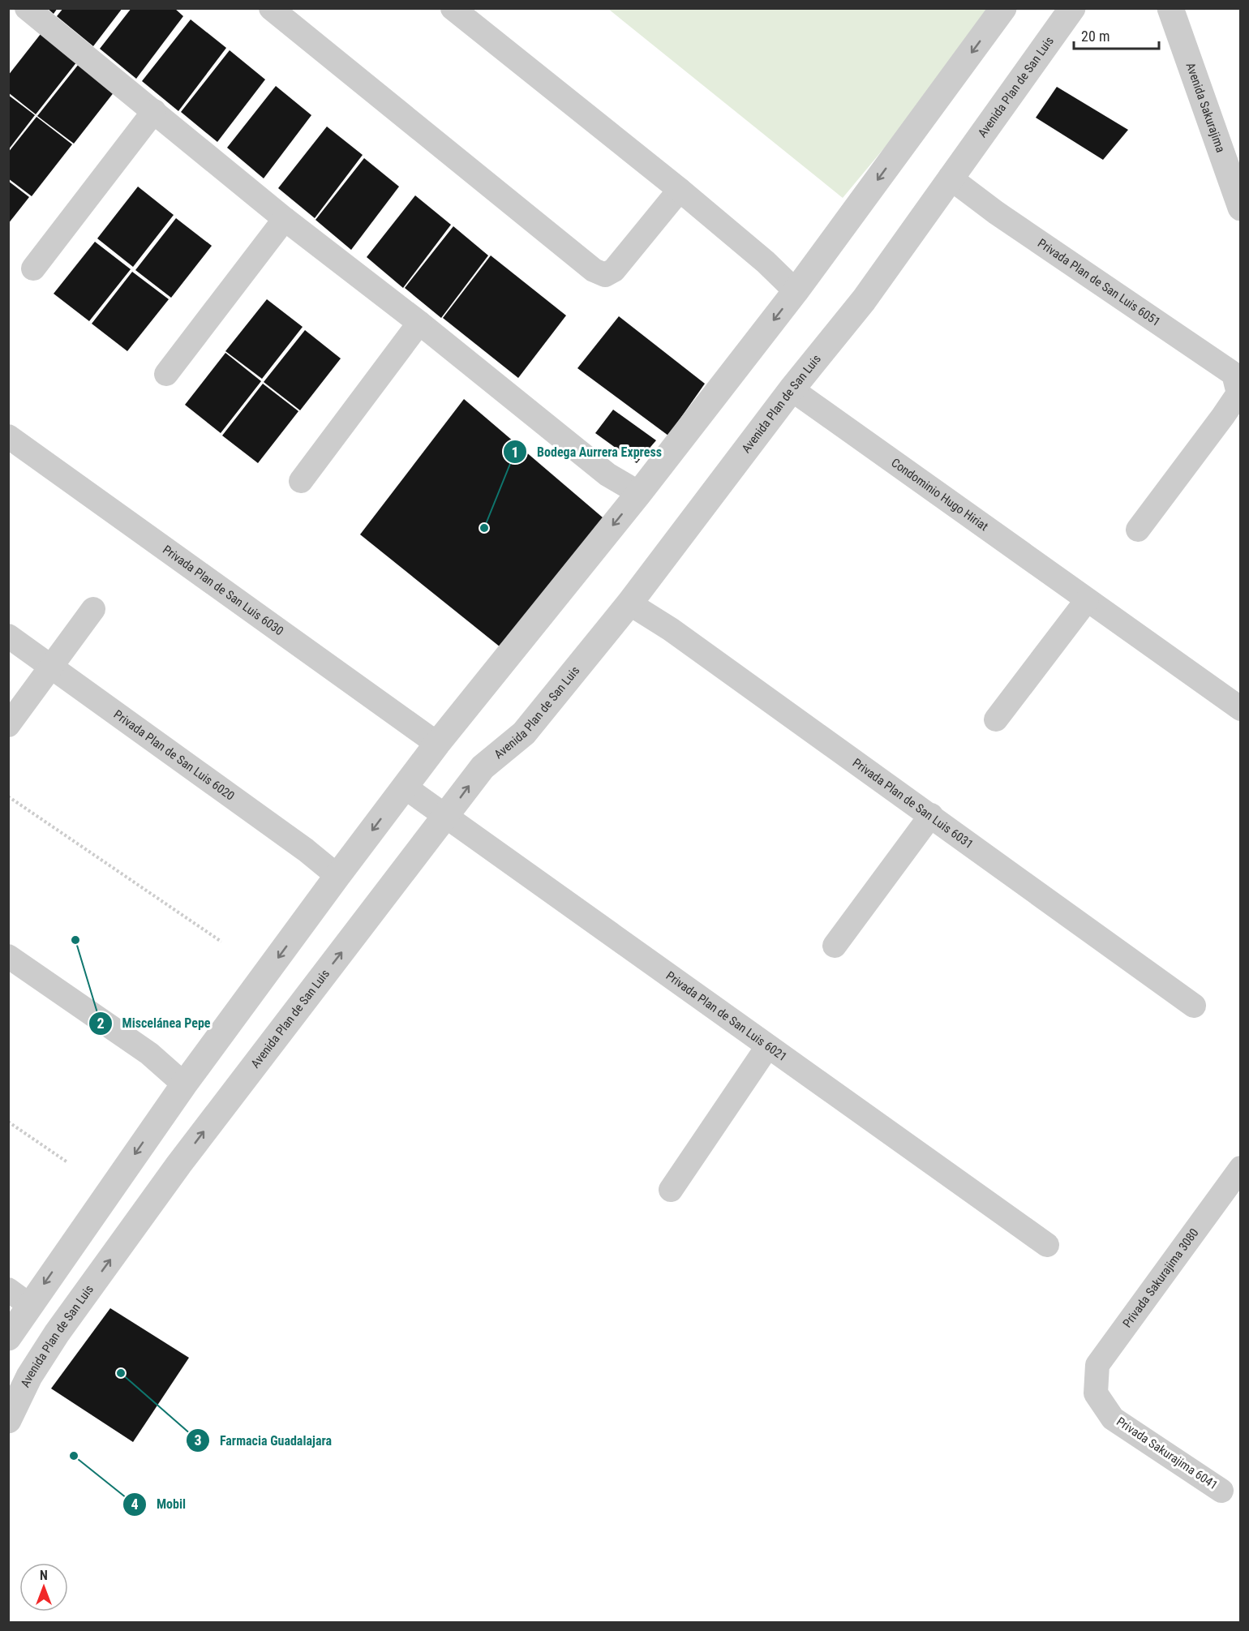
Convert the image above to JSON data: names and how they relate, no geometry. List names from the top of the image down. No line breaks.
{"streets":{"street":["Avenida Plan de San Luis","Avenida Sakurajima","Privada Plan de San Luis 6051","Condominio Hugo Hiriat","Privada Plan de San Luis 6030","Privada Plan de San Luis 6020","Privada Plan de San Luis 6031","Privada Plan de San Luis 6021","Privada Sakurajima 3080","Privada Sakurajima 6041"]},"crossings":[["Avenida Plan de San Luis","Privada Plan de San Luis 6051"],["Avenida Plan de San Luis","Condominio Hugo Hiriat"],["Avenida Plan de San Luis","Privada Plan de San Luis 6031"],["Avenida Plan de San Luis","Privada Plan de San Luis 6021"],["Privada Sakurajima 3080","Privada Sakurajima 6041"]],"places":["Bodega Aurrera Express","Miscelánea Pepe","Farmacia Guadalajara","Mobil"],"scale_bar":"20 m","north":"top"}
